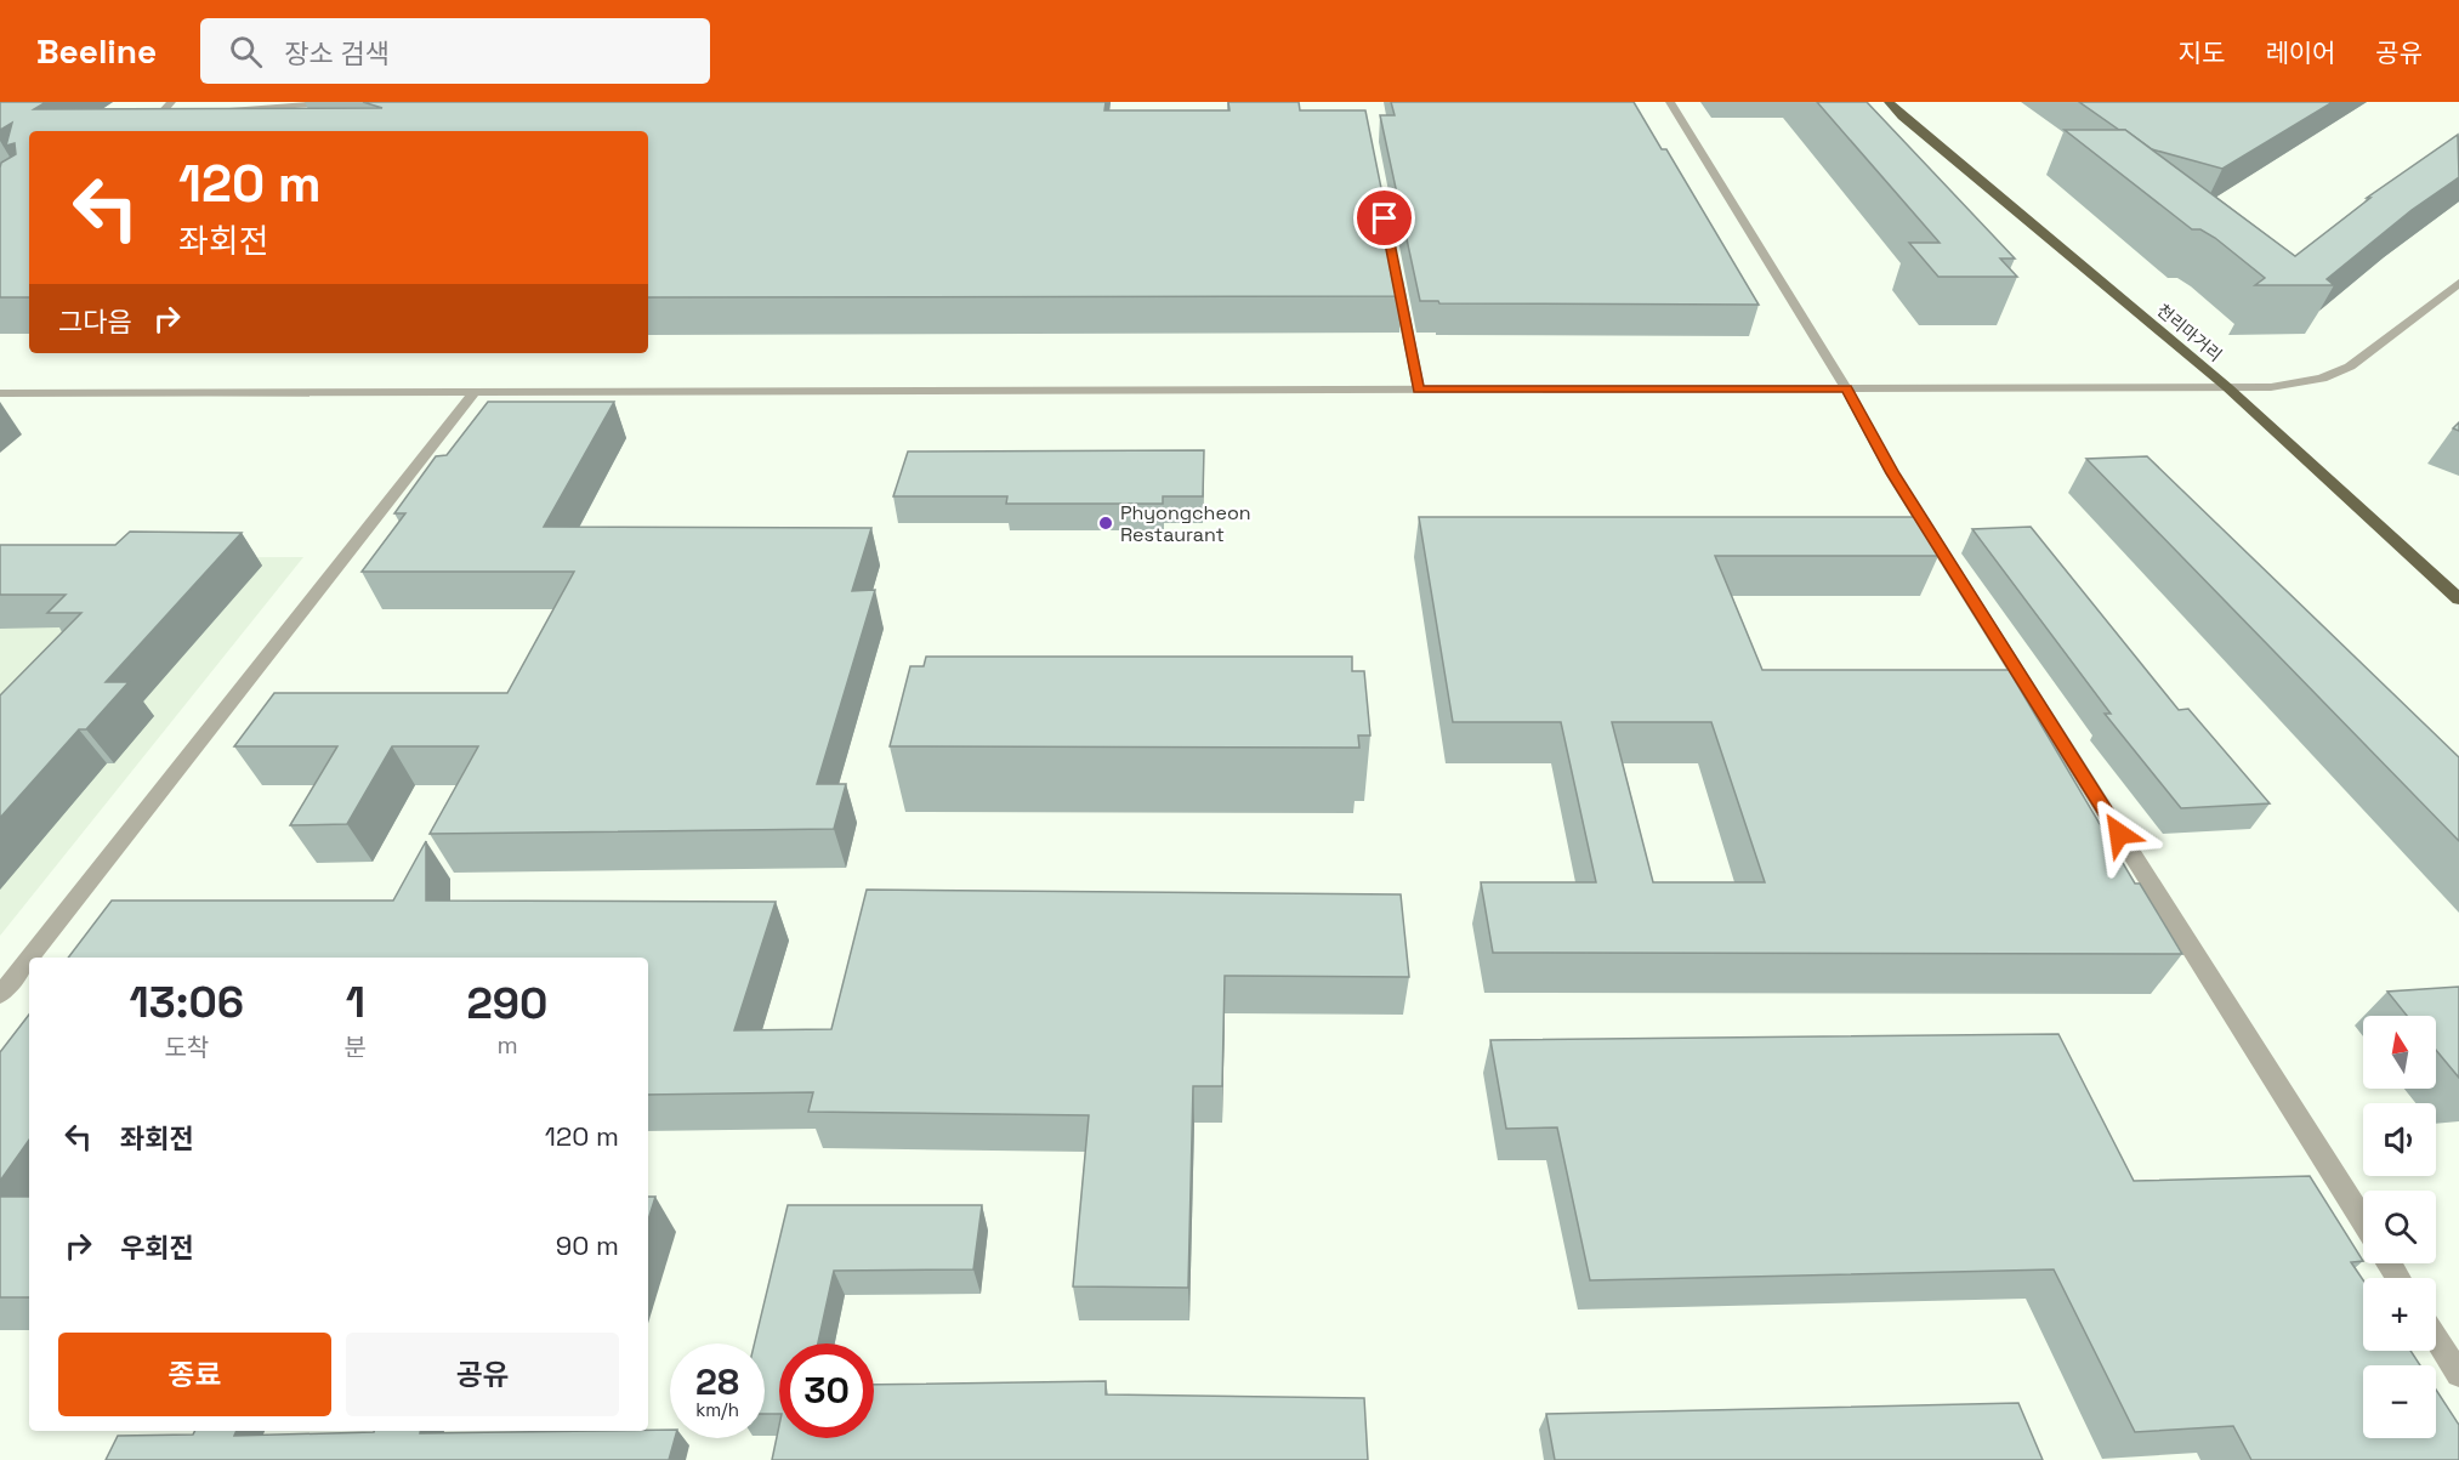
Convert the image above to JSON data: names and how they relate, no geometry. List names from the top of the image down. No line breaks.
{"streets":{"highway":["천리마거리"]},"places":["Phyongcheon Restaurant"],"north":"top","page":{"header":"Beeline","search":"장소 검색","nav":["지도","레이어","공유"],"turn":["120 m","좌회전"],"then":"그다음","eta":["13:06","도착","1","분","290","m"],"map_buttons":["+","−"],"list":[{"name":"좌회전","value":"120 m"},{"name":"우회전","value":"90 m"}],"buttons":["종료","공유"],"speed":"28 km/h","limit":"30"}}
